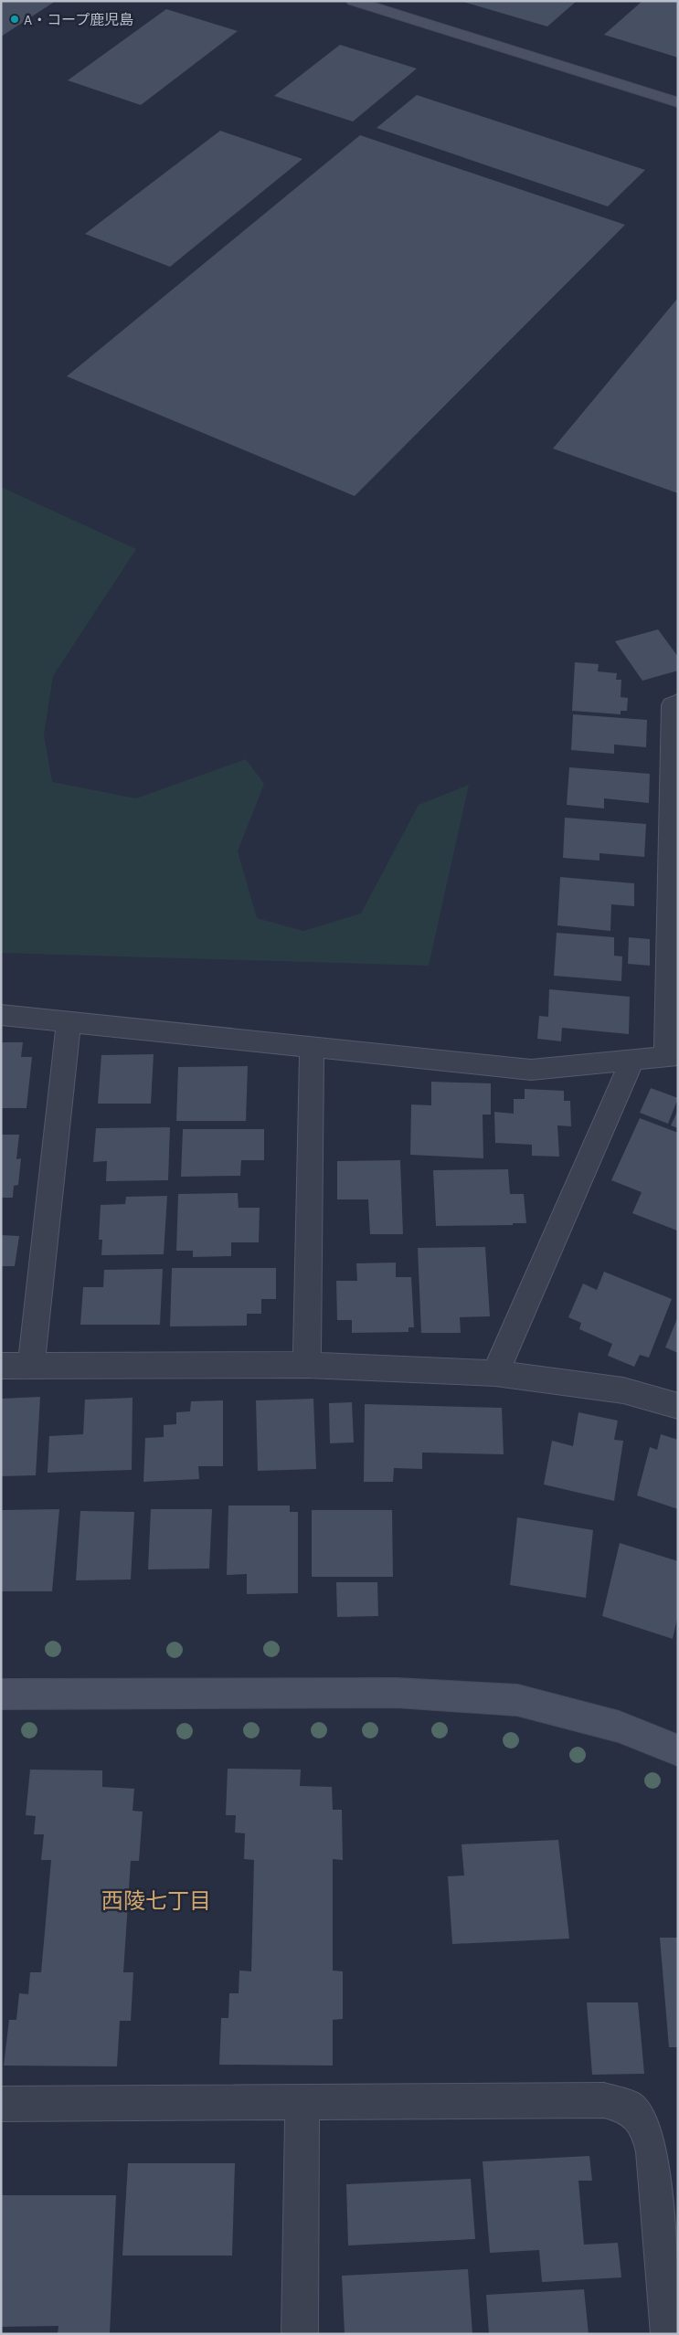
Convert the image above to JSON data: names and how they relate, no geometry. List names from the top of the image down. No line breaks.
{"districts":["西陵七丁目"],"places":["A・コープ鹿児島"]}
